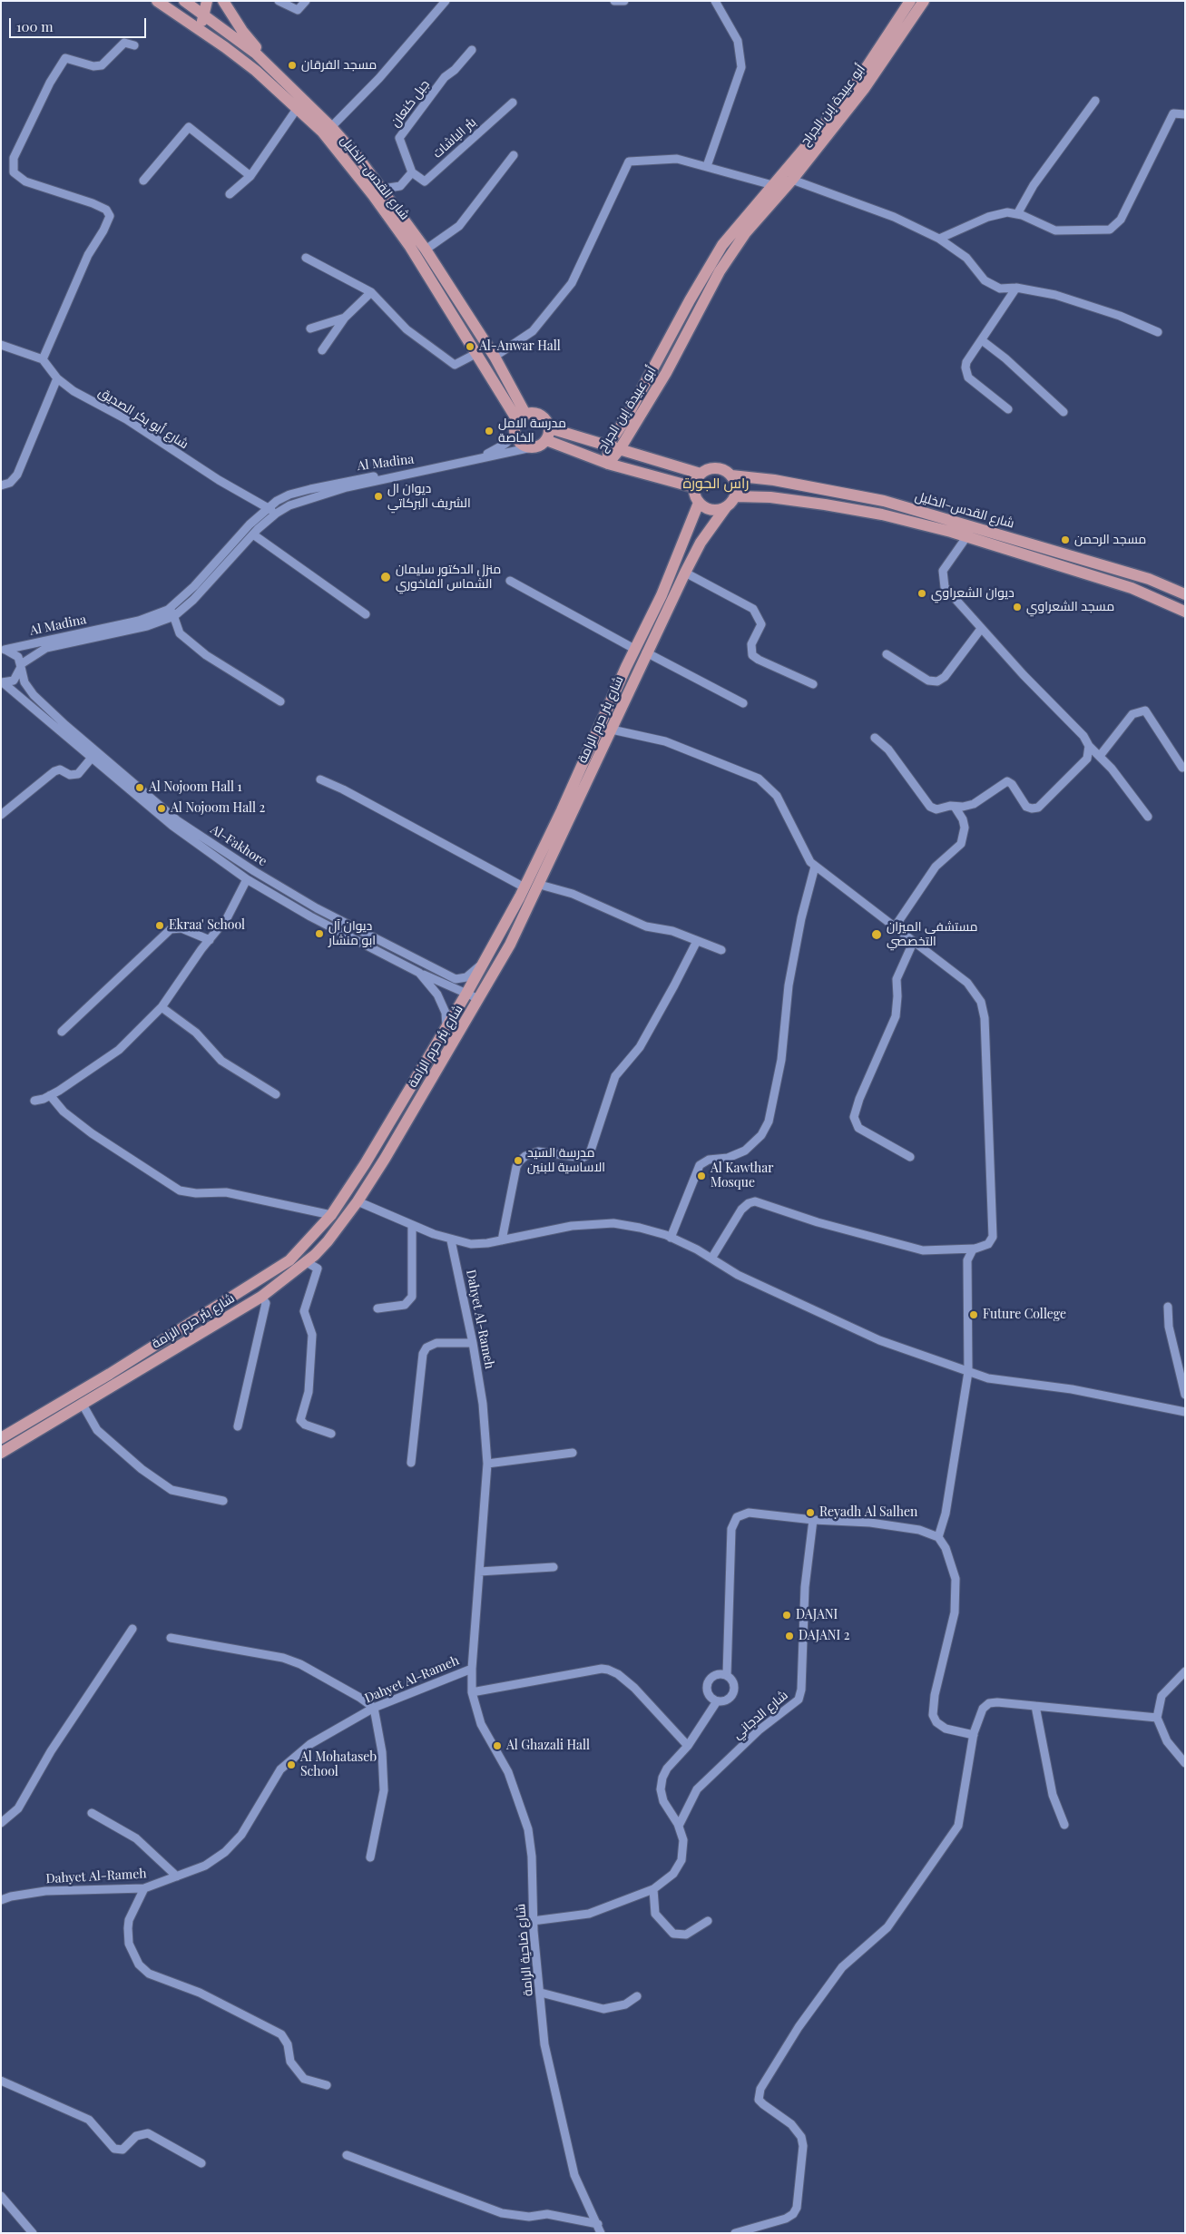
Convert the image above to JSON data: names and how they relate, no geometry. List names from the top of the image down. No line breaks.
{"streets":{"main road":["أبو عبيدة إبن الجراح","شارع القدس-الخليل","شارع بئر حرم الرامة"],"street":["جبل كنعان","بئر الباشات","شارع أبو بكر الصديق","Al Madina","Al-Fakhore","Dahyet Al-Rameh","شارع الدجاني","شارع ضاحية الرامة"]},"crossings":[["جبل كنعان","بئر الباشات"],["شارع القدس-الخليل","شارع بئر حرم الرامة"],["شارع أبو بكر الصديق","Al Madina"],["Al Madina","Al-Fakhore"],["شارع بئر حرم الرامة","Al-Fakhore"],["Dahyet Al-Rameh","شارع ضاحية الرامة"]],"districts":["راس الجورة"],"places":["مسجد الفرقان","Al-Anwar Hall","مدرسة الامل الخاصة","ديوان ال الشريف البركاتي","مسجد الرحمن","منزل الدكتور سليمان الشماس الفاخوري","ديوان الشعراوي","مسجد الشعراوي","Al Nojoom Hall 1","Al Nojoom Hall 2","Ekraa' School","ديوان آل ابو منشار","مستشفى الميزان التخصصي","مدرسة السيد الاساسية للبنين","Al Kawthar Mosque","Future College","Reyadh Al Salhen","DAJANI","DAJANI 2","Al Ghazali Hall","Al Mohataseb School"],"scale_bar":"100 m"}
